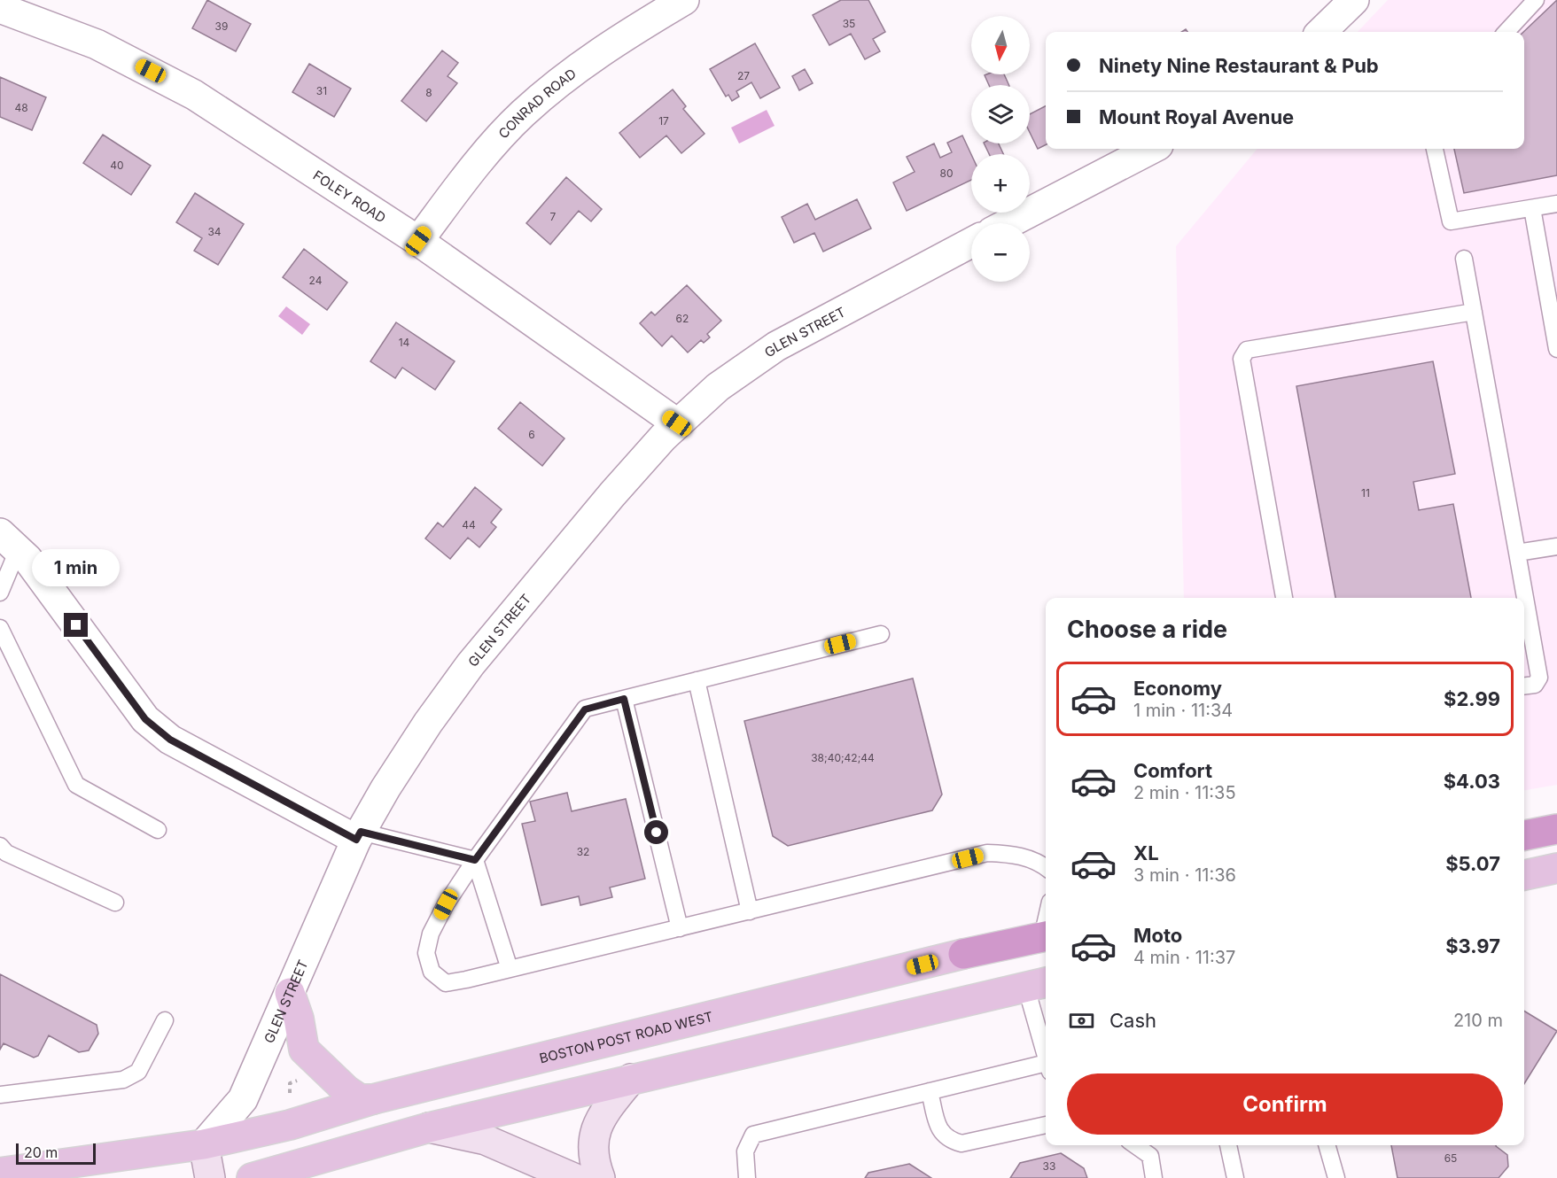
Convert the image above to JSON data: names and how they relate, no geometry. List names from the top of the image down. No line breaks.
{"streets":{"highway":["BOSTON POST ROAD WEST"],"street":["CONRAD ROAD","FOLEY ROAD","GLEN STREET"]},"crossings":[["CONRAD ROAD","FOLEY ROAD"],["FOLEY ROAD","GLEN STREET"],["GLEN STREET","BOSTON POST ROAD WEST"]],"house_numbers":["35","39","27","31","8","48","17","40","80","7","34","24","62","14","6","11","44","38;40;42;44","32","65","33"],"scale_bar":"20 m","north":"bottom","page":{"map_buttons":["+","−"],"banner":["Ninety Nine Restaurant & Pub","Mount Royal Avenue"],"bubble":"1 min","heading":"Choose a ride","list":[{"name":"Economy","note":"1 min · 11:34","value":"$2.99"},{"name":"Comfort","note":"2 min · 11:35","value":"$4.03"},{"name":"XL","note":"3 min · 11:36","value":"$5.07"},{"name":"Moto","note":"4 min · 11:37","value":"$3.97"}],"pay":["Cash","210 m"],"buttons":"Confirm","scale":"20 m"}}
